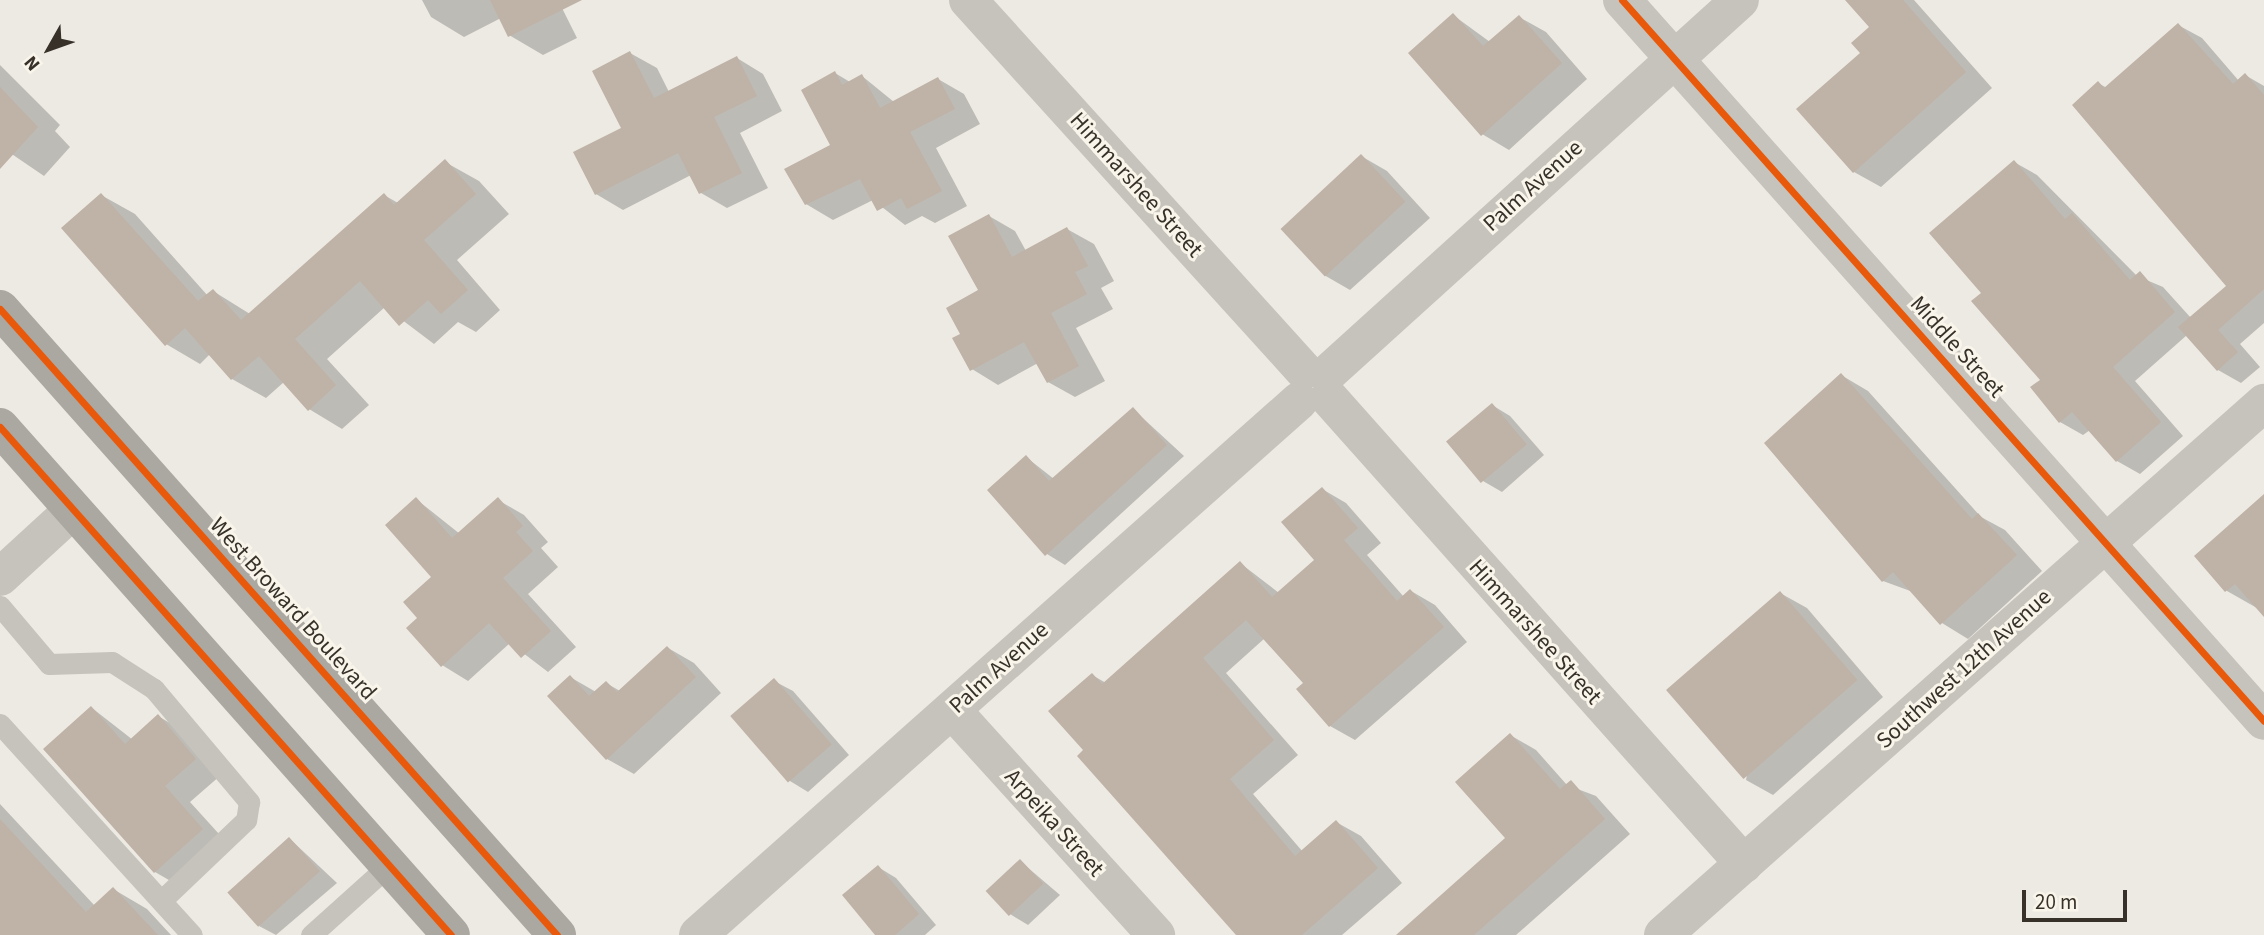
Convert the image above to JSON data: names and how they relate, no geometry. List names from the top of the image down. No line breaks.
{"streets":{"main road":["West Broward Boulevard"],"street":["Himmarshee Street","Palm Avenue","Middle Street","Southwest 12th Avenue","Arpeika Street"]},"crossings":[["Himmarshee Street","Palm Avenue"],["Himmarshee Street","Southwest 12th Avenue"],["Palm Avenue","Middle Street"],["Palm Avenue","Arpeika Street"],["Middle Street","Southwest 12th Avenue"]],"scale_bar":"20 m","north":"bottom left"}
